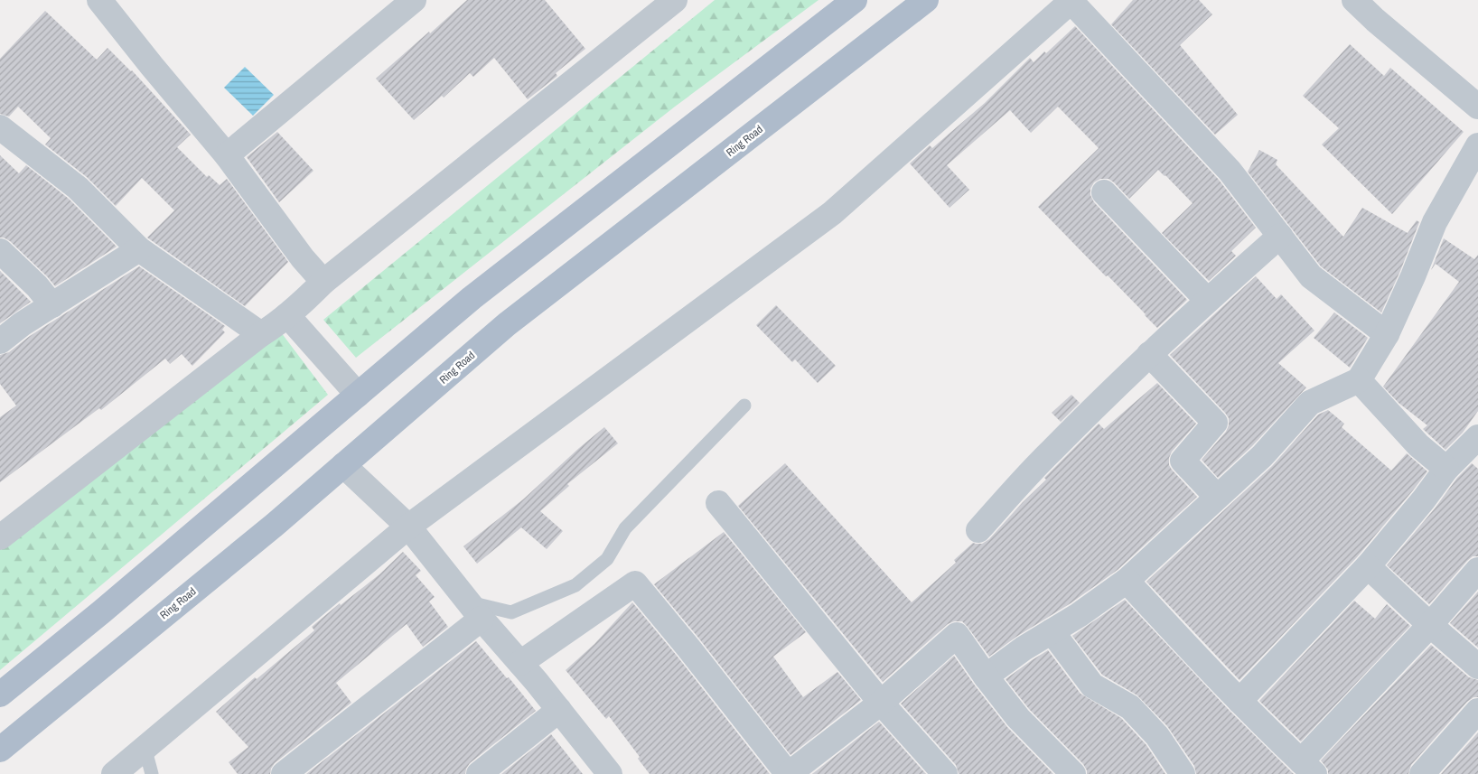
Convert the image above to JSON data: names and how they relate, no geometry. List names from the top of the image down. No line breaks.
{"streets":{"main road":["Ring Road"]}}
